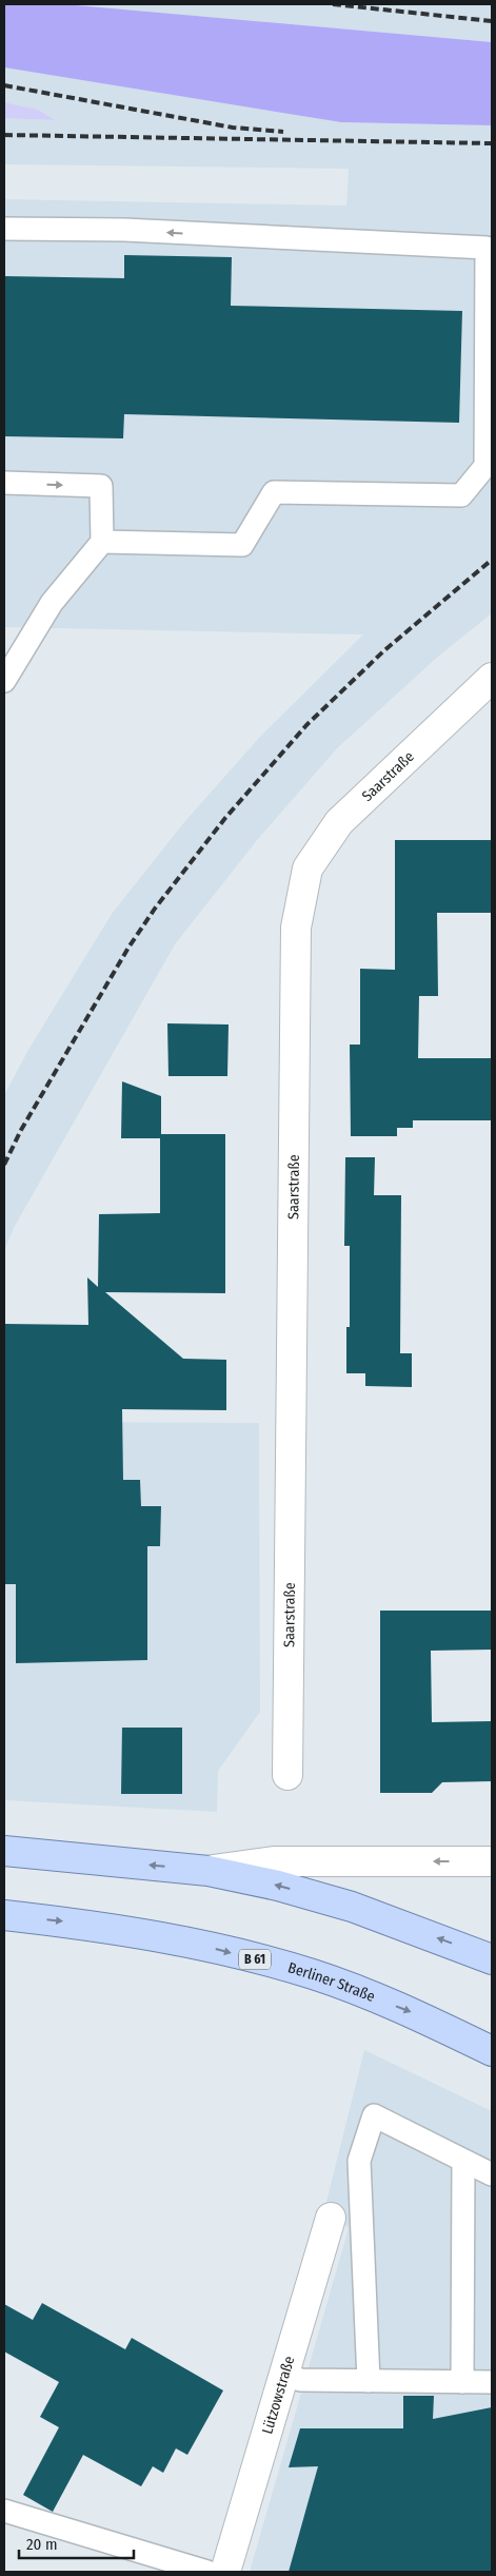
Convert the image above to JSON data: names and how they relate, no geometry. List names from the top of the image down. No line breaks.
{"streets":{"main road":["B 61","Berliner Straße"],"street":["Saarstraße","Lützowstraße"]},"scale_bar":"20 m"}
